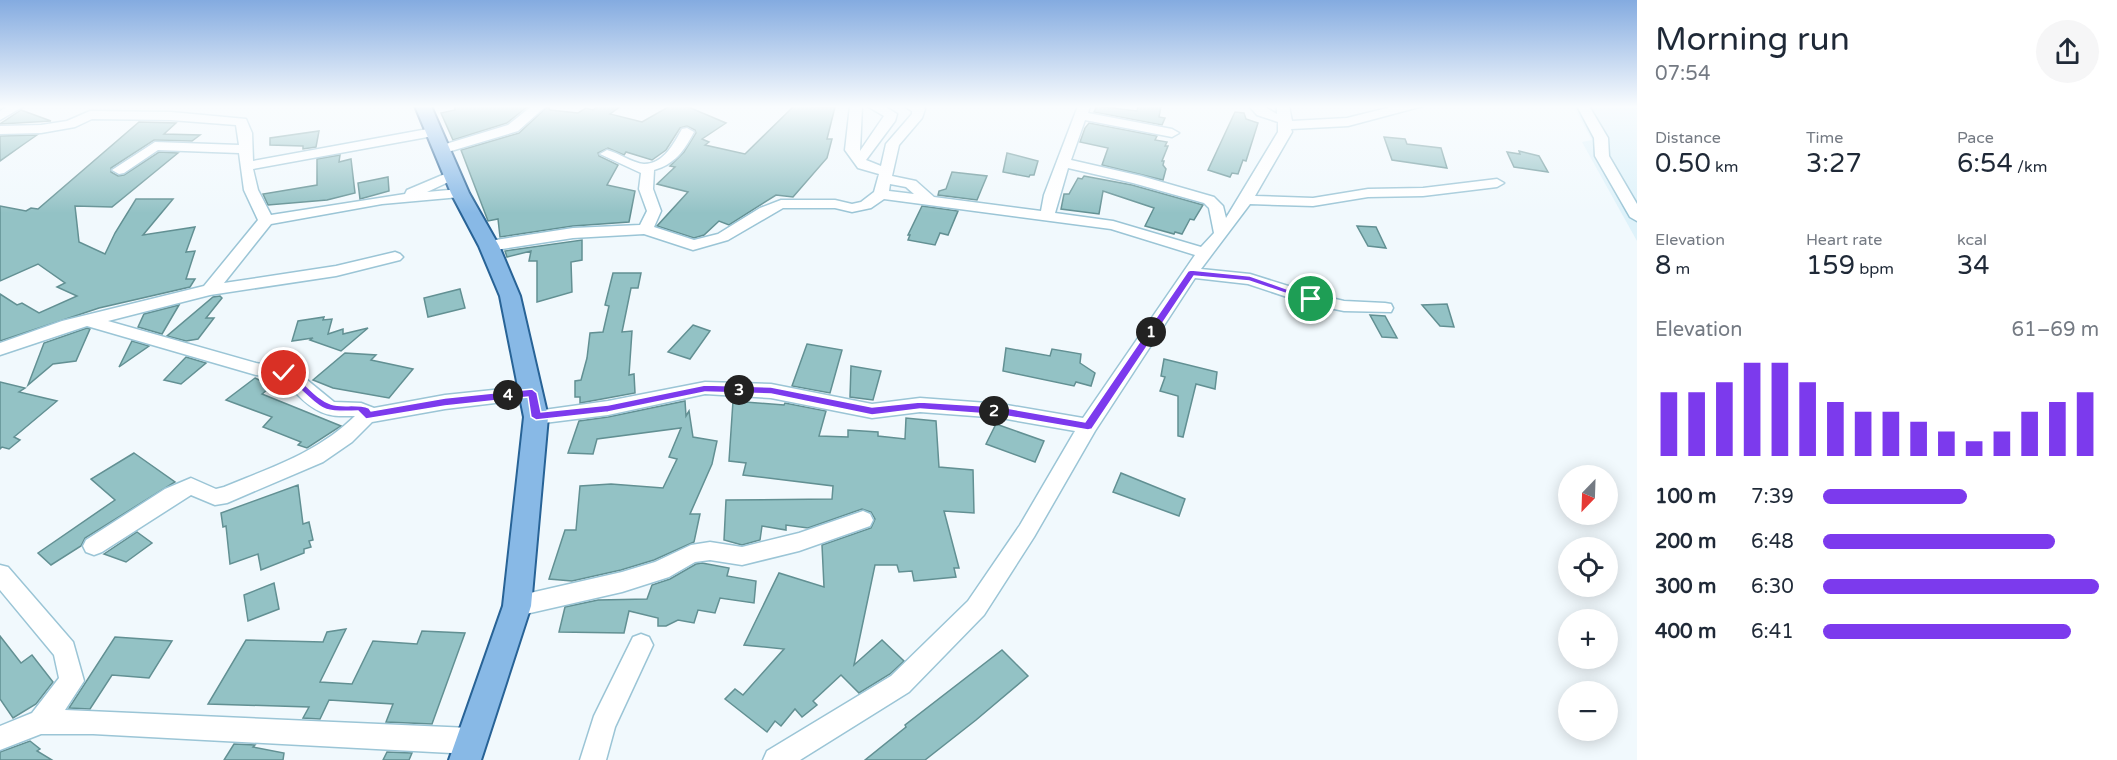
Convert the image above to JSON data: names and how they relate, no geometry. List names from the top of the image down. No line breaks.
{"north":"bottom left","page":{"heading":["Morning run","07:54"],"stats":[["Distance","0.50 km"],["Time","3:27"],["Pace","6:54 /km"],["Elevation","8 m"],["Heart rate","159 bpm"],["kcal","34"]],"chart":["Elevation","61–69 m"],"pins":["1","3","4","2"],"map_buttons":["+","−"],"list":[{"name":"100 m","note":"7:39"},{"name":"200 m","note":"6:48"},{"name":"300 m","note":"6:30"},{"name":"400 m","note":"6:41"}]}}
